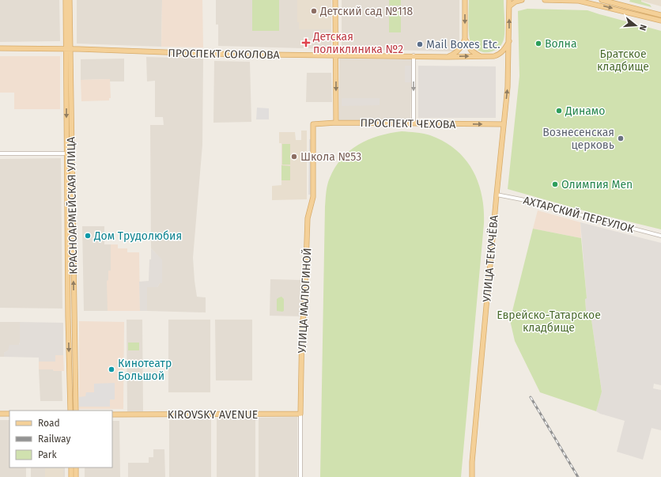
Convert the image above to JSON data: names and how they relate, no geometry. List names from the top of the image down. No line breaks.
{"streets":{"main road":["ПРОСПЕКТ СОКОЛОВА","ПРОСПЕКТ ЧЕХОВА","КРАСНОАРМЕЙСКАЯ УЛИЦА","УЛИЦА ТЕКУЧЁВА","УЛИЦА МАЛЮГИНОЙ"],"street":["АХТАРСКИЙ ПЕРЕУЛОК"]},"crossings":[["ПРОСПЕКТ СОКОЛОВА","КРАСНОАРМЕЙСКАЯ УЛИЦА"],["ПРОСПЕКТ СОКОЛОВА","УЛИЦА ТЕКУЧЁВА"],["ПРОСПЕКТ ЧЕХОВА","УЛИЦА ТЕКУЧЁВА"],["ПРОСПЕКТ ЧЕХОВА","УЛИЦА МАЛЮГИНОЙ"],["АХТАРСКИЙ ПЕРЕУЛОК","УЛИЦА ТЕКУЧЁВА"]],"one_way":["ПРОСПЕКТ ЧЕХОВА"],"parks":["Братское кладбище","Еврейско-Татарское кладбище"],"places":{"other":["Детский сад №118","Волна","Mail Boxes Etc.","Динамо","Вознесенская церковь","Школа №53","Олимпия Men","Дом Трудолюбия","Кинотеатр Большой"],"health":["Детская поликлиника №2"]},"legend":["Road","Railway","Park"],"north":"right"}
